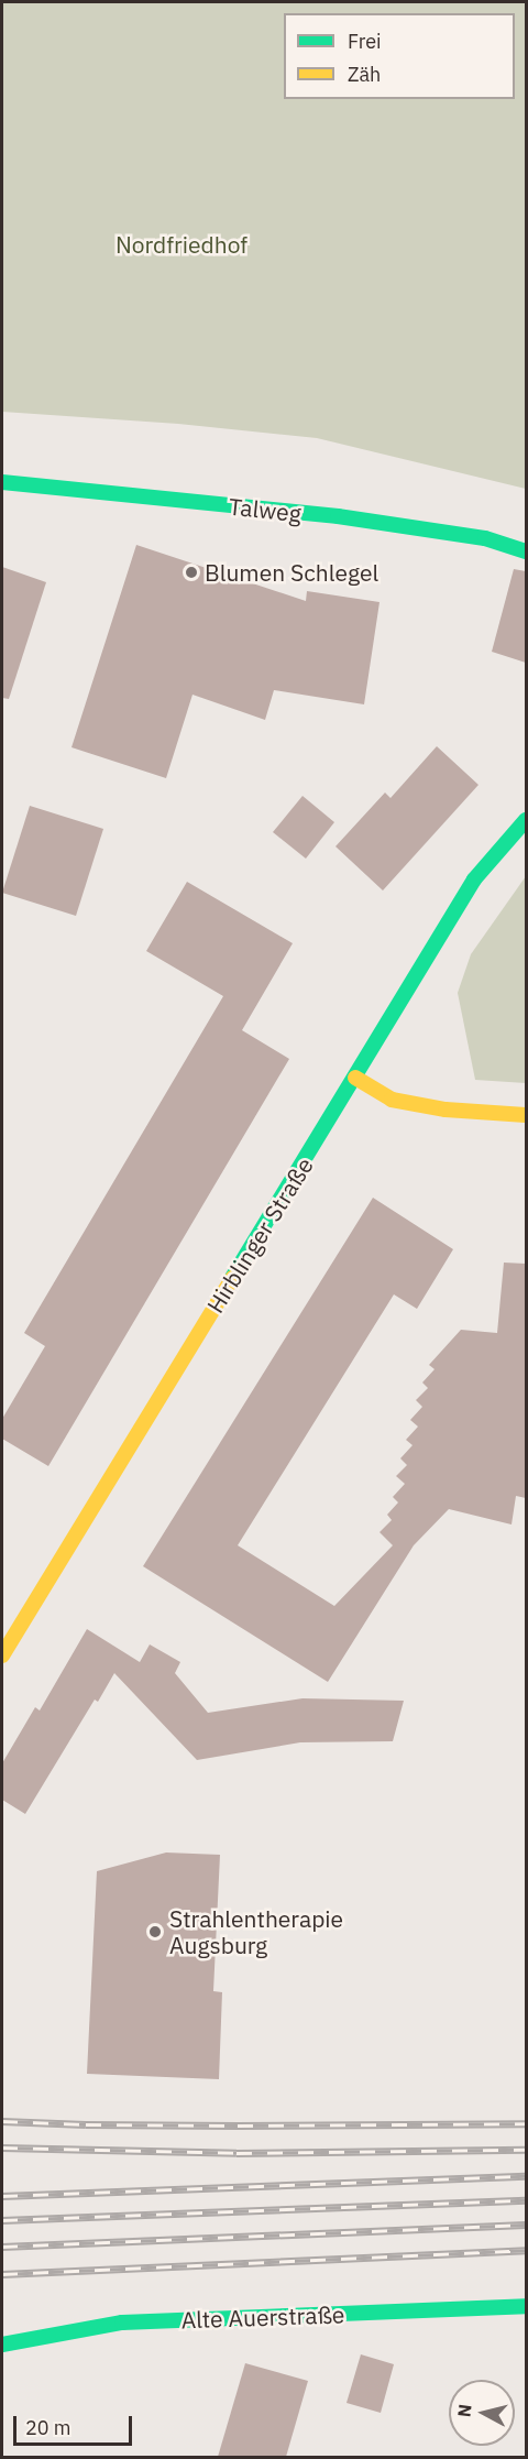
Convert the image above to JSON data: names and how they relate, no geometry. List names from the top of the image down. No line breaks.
{"streets":{"street":["Talweg","Hirblinger Straße","Alte Auerstraße"]},"parks":["Nordfriedhof"],"places":["Blumen Schlegel","Strahlentherapie Augsburg"],"legend":["Frei","Zäh"],"scale_bar":"20 m","north":"left"}
